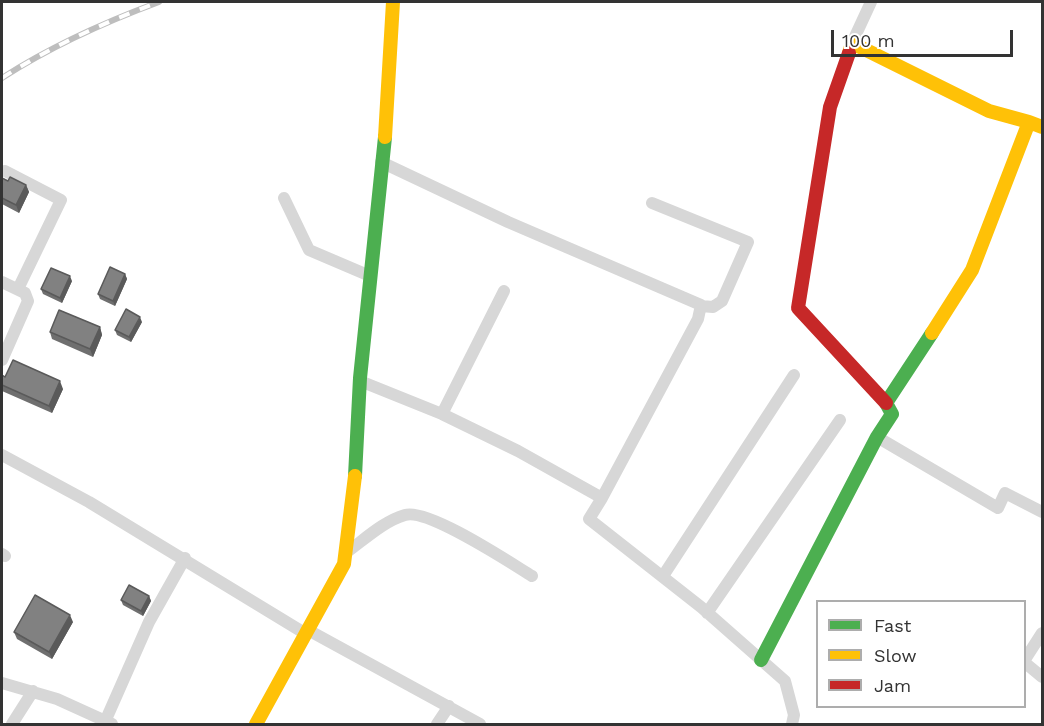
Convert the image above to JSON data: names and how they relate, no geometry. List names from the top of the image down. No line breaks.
{"legend":["Fast","Slow","Jam"],"scale_bar":"100 m"}
